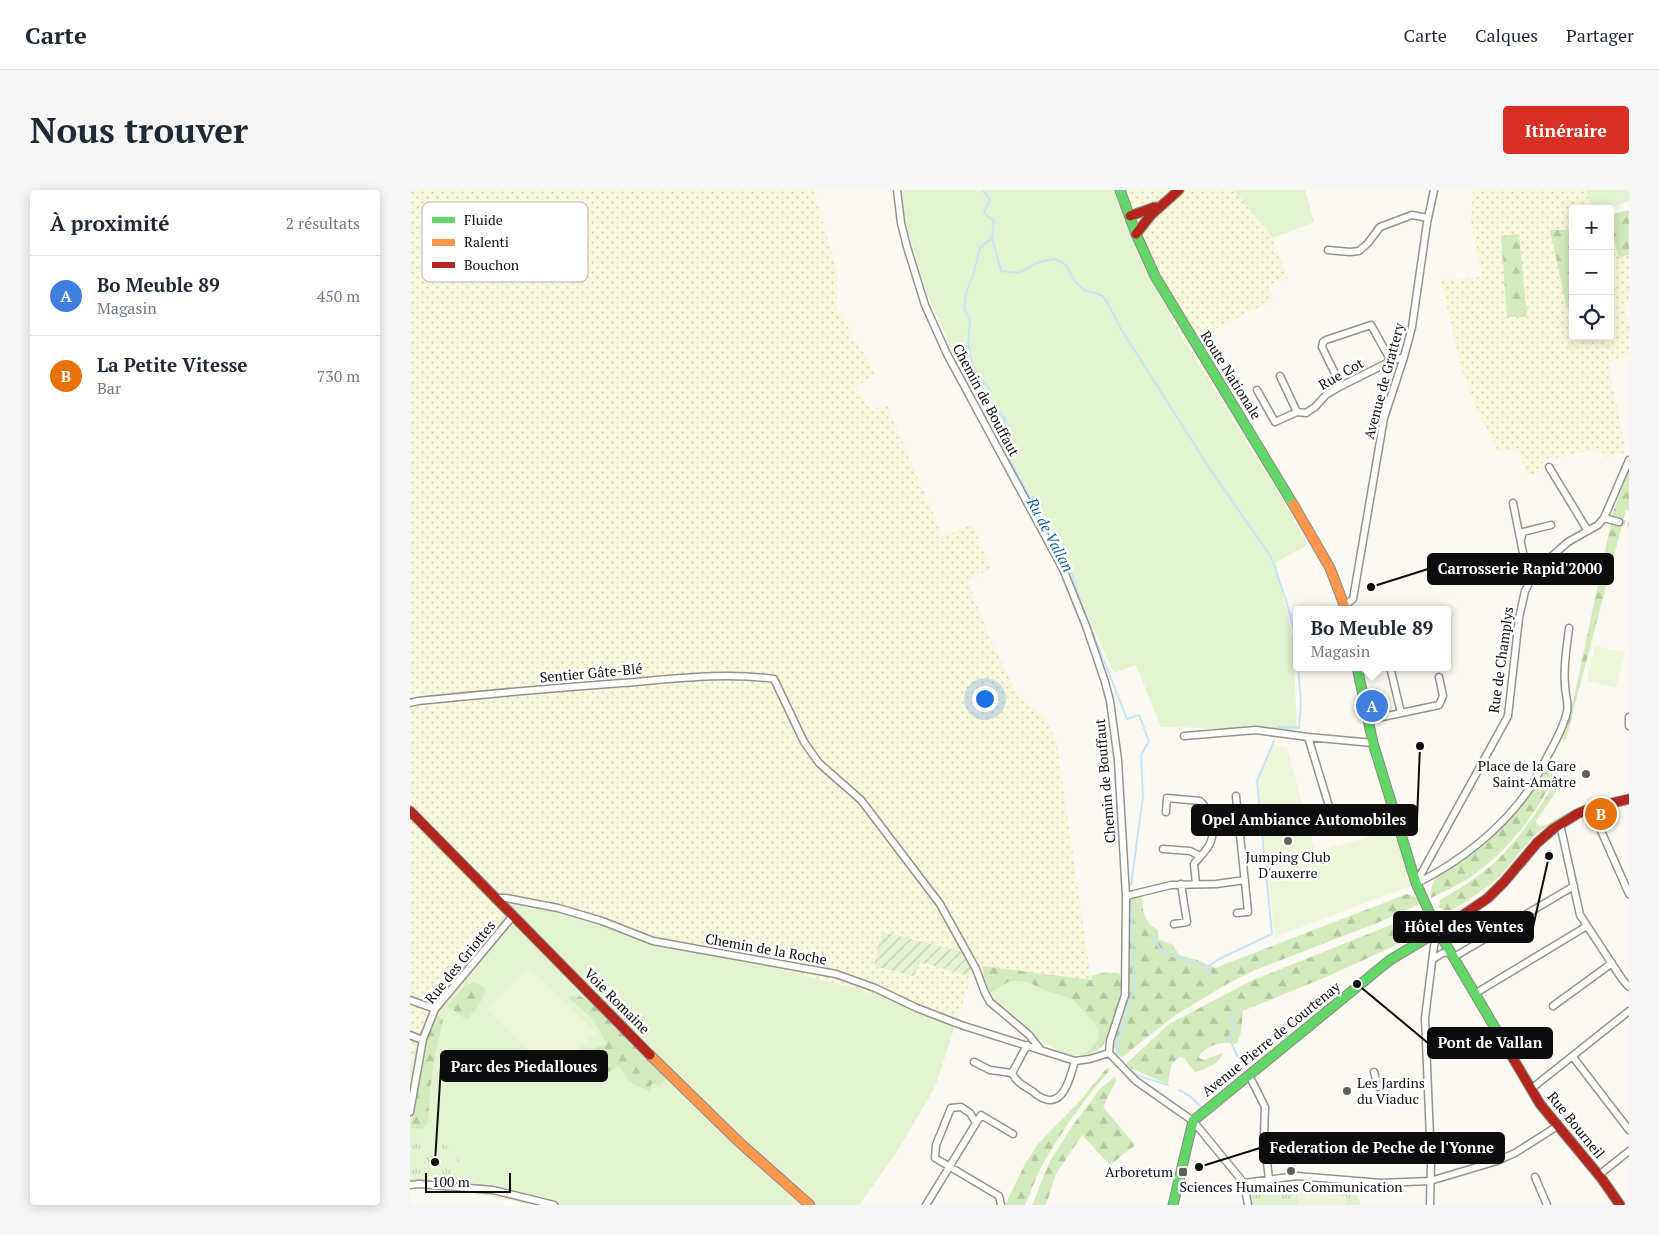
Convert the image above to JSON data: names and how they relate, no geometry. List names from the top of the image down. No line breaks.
{"streets":{"main road":["Route Nationale","Voie Romaine","Avenue Pierre de Courtenay","Rue Bourneil"],"street":["Rue Cot","Avenue de Grattery","Chemin de Bouffaut","Rue de Champlys","Sentier Gâte-Blé","Chemin de la Roche","Rue des Griottes"]},"crossings":[["Rue Cot","Avenue de Grattery"],["Chemin de Bouffaut","Chemin de la Roche"],["Rue de Champlys","Rue Bourneil"],["Sentier Gâte-Blé","Chemin de la Roche"],["Chemin de la Roche","Voie Romaine"],["Rue des Griottes","Voie Romaine"],["Avenue Pierre de Courtenay","Rue Bourneil"]],"water":["Ru de Vallan"],"places":{"other":["Carrosserie Rapid'2000","Opel Ambiance Automobiles","Place de la Gare Saint-Amâtre","Jumping Club D'auxerre","Hôtel des Ventes","Pont de Vallan","Les Jardins du Viaduc","Parc des Piedalloues","Federation de Peche de l'Yonne","Sciences Humaines Communication"],"transit":["Arboretum"]},"legend":["Fluide","Ralenti","Bouchon"],"scale_bar":"100 m","page":{"header":"Carte","nav":["Carte","Calques","Partager"],"buttons":"Itinéraire","title":"Nous trouver","heading":["À proximité","2 résultats"],"map_buttons":["+","−"],"list":[{"mark":"A","name":"Bo Meuble 89","note":"Magasin","value":"450 m"},{"mark":"B","name":"La Petite Vitesse","note":"Bar","value":"730 m"}],"popup":["Bo Meuble 89","Magasin"],"pins":["A","B"],"scale":"100 m"}}
